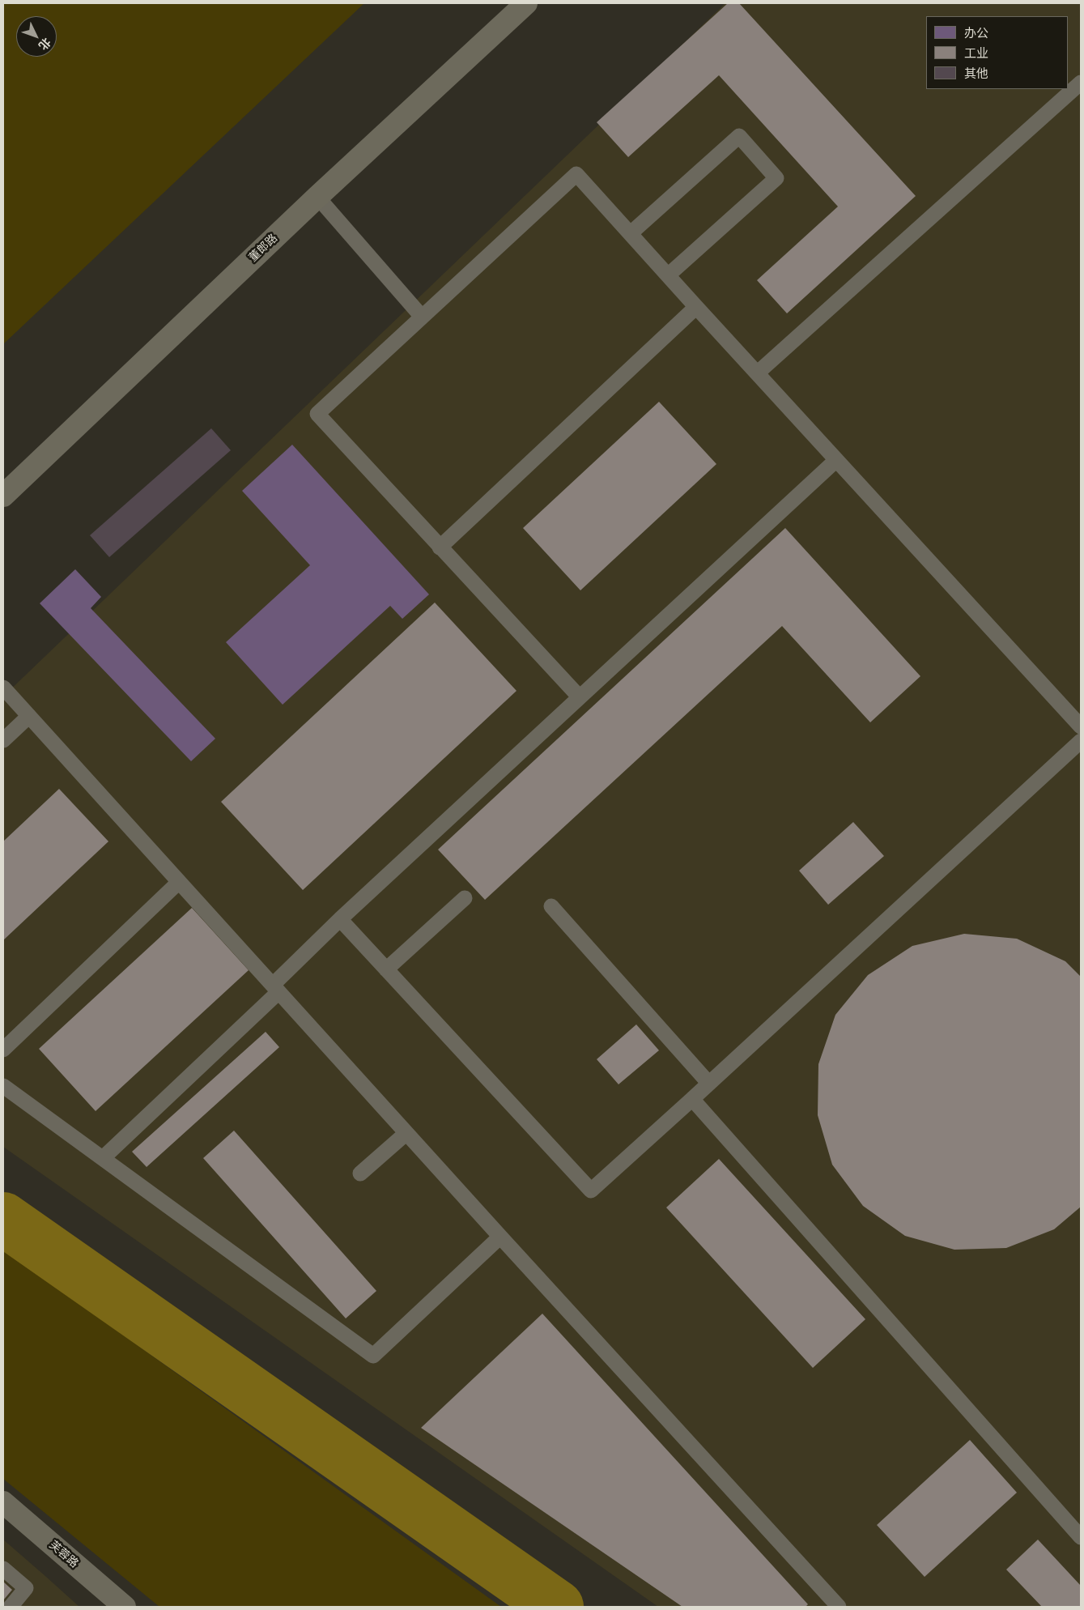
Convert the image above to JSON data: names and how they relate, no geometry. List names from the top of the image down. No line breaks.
{"streets":{"main road":["董郎路","芙蓉路"]},"legend":["办公","工业","其他"],"north":"bottom right"}
